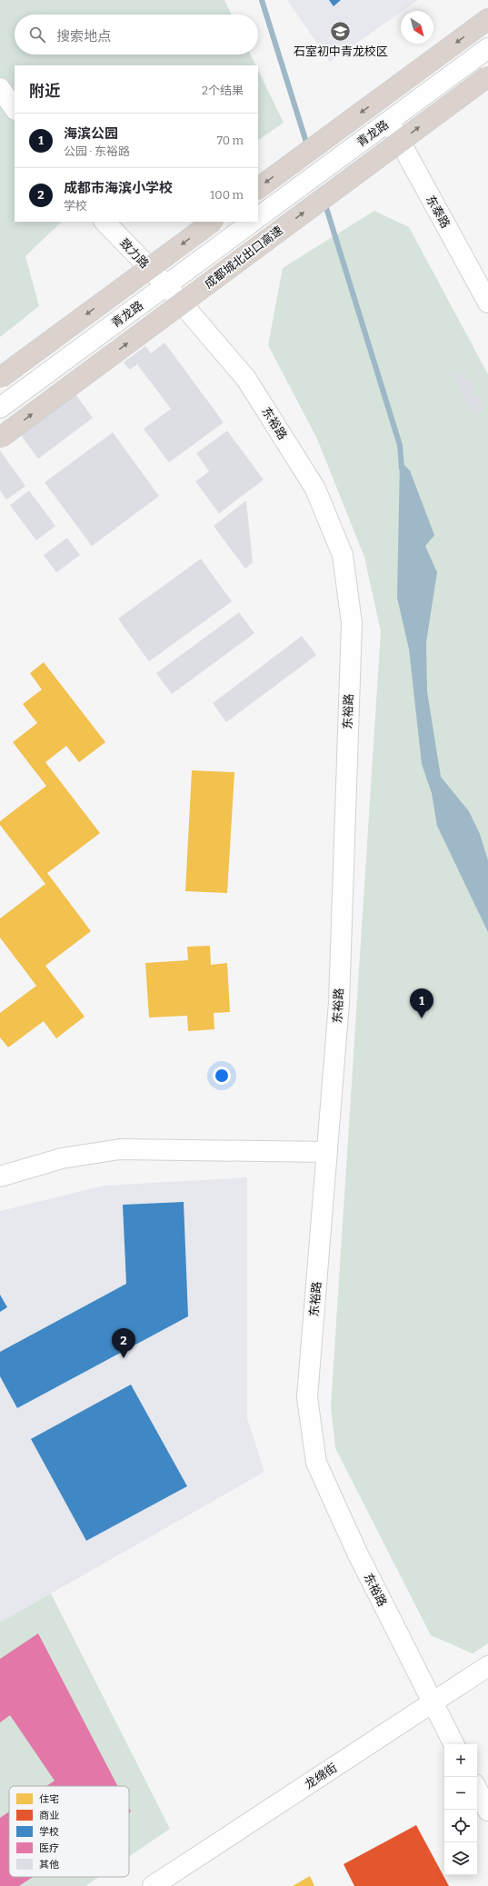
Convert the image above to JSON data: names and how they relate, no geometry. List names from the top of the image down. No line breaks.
{"streets":{"highway":["成都城北出口高速"],"street":["青龙路","东泰路","致力路","东裕路","龙绵街"]},"crossings":[["青龙路","东泰路"],["青龙路","致力路"],["青龙路","东裕路"],["致力路","东裕路"],["东裕路","龙绵街"]],"places":{"school or university":["石室初中青龙校区"]},"legend":["住宅","商业","学校","医疗","其他"],"north":"bottom right","page":{"search":"搜索地点","heading":["附近","2个结果"],"list":[{"mark":"1","name":"海滨公园","note":"公园 · 东裕路","value":"70 m"},{"mark":"2","name":"成都市海滨小学校","note":"学校","value":"100 m"}],"pins":["1","2"],"map_buttons":["+","−"]}}
